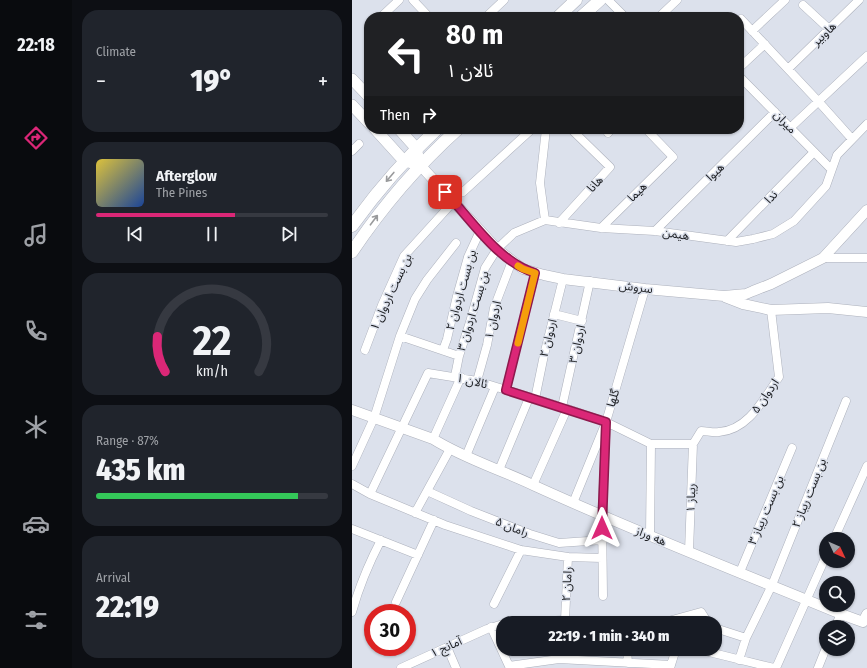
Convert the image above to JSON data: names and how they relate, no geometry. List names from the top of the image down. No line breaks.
{"streets":{"street":["هاوبیر","میران","هیوا","هانا","هیما","ندا","هیمن","سروش","بن بست اردوان ۲","بن بست اردوان ۱","بن بست اردوان ۳","اردوان ۱","اردوان ۲","اردوان ۳","ئالان ۱","اردوان ۵","گلها","بن بست ریباز ۲","ریباز ۱","بن بست ریباز ۳","رامان ۵","هه وراز","رامان ۲","آمانج ۱"]},"crossings":[["میران","هیوا"],["میران","ندا"],["میران","هیمن"],["هیوا","هیمن"],["هانا","هیمن"],["هیما","هیمن"],["ندا","هیمن"],["سروش","بن بست اردوان ۲"],["سروش","بن بست اردوان ۱"],["سروش","بن بست اردوان ۳"],["سروش","اردوان ۱"],["سروش","اردوان ۲"],["سروش","اردوان ۳"],["سروش","گلها"],["بن بست اردوان ۳","ئالان ۱"],["بن بست اردوان ۳","هه وراز"],["اردوان ۱","ئالان ۱"],["اردوان ۲","ئالان ۱"],["اردوان ۲","هه وراز"],["اردوان ۳","ئالان ۱"],["اردوان ۳","هه وراز"],["ئالان ۱","گلها"],["ئالان ۱","هه وراز"],["اردوان ۵","ریباز ۱"],["گلها","هه وراز"],["بن بست ریباز ۲","هه وراز"],["ریباز ۱","هه وراز"],["بن بست ریباز ۳","هه وراز"]],"north":"bottom right","page":{"tabs":"22:18","tile":["Climate",["Range · 87%","435 km"],["Arrival","22:19"]],"turn":["80 m","ئالان ۱"],"heat":["−","19°","+"],"then":"Then","song":["Afterglow","The Pines"],"limit":"30","trip":"22:19 · 1 min · 340 m","gauge":["22","km/h"]}}
